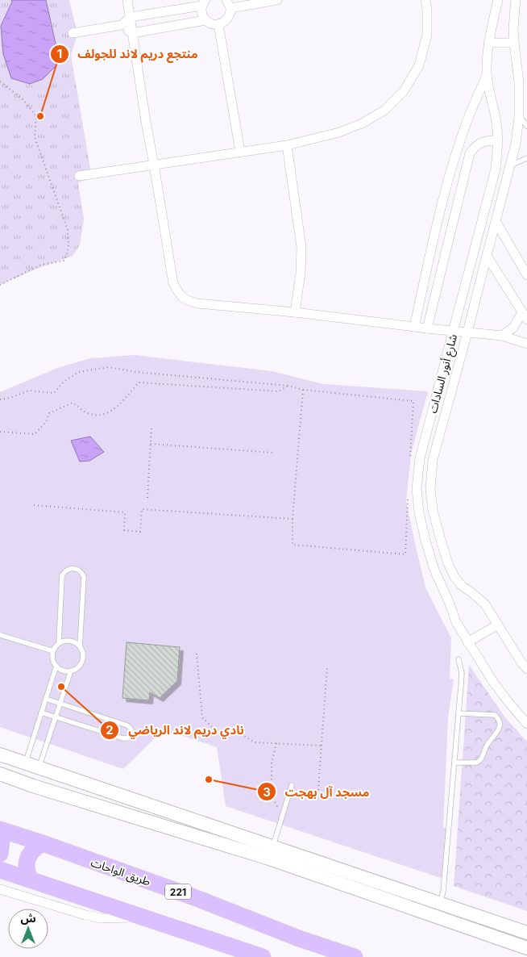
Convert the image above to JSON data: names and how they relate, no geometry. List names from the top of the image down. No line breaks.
{"streets":{"highway":["طريق الواحات","221"],"street":["شارع أنور السادات"]},"places":["منتجع دريم لاند للجولف","نادي دريم لاند الرياضي","مسجد آل بهجت"],"north":"top"}
